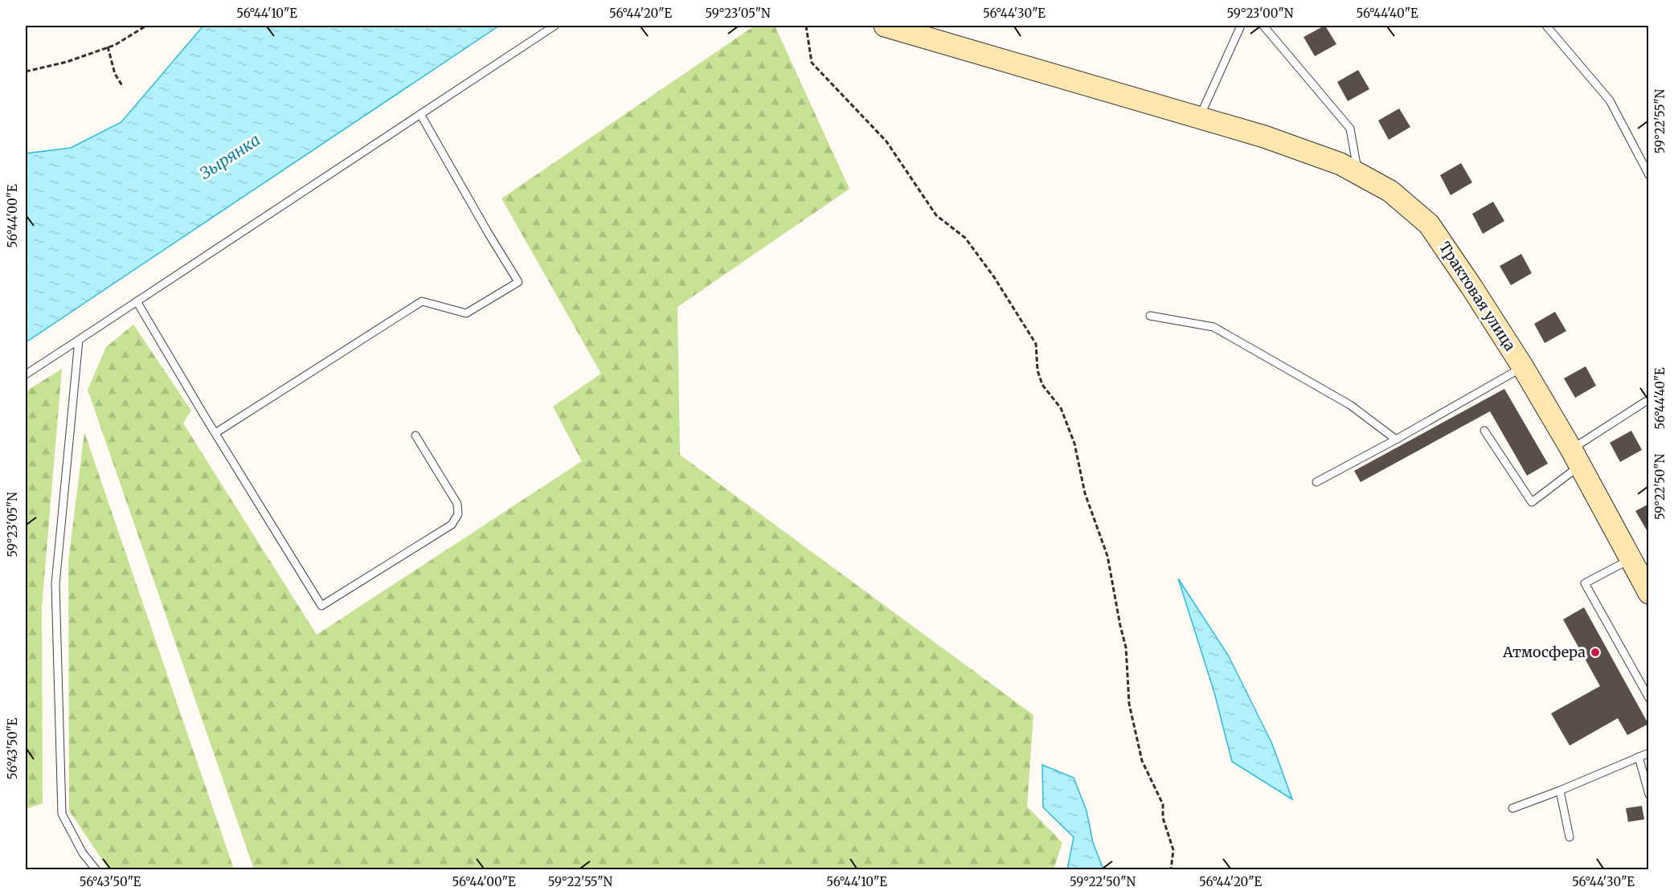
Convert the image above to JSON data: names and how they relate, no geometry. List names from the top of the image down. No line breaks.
{"streets":{"street":["Трактовая улица"]},"water":["Зырянка"],"places":["Атмосфера"],"coordinates":["56°44'10\"E","56°44'20\"E","59°23'05\"N","56°44'30\"E","59°23'00\"N","56°44'40\"E","59°22'55\"N","56°44'00\"E","59°22'50\"N","56°43'50\"E"]}
